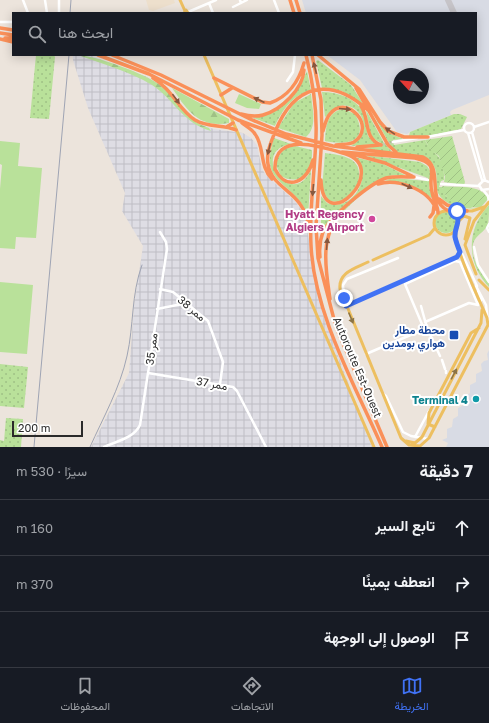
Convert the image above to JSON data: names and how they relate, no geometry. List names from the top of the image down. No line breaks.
{"streets":{"highway":["Autoroute Est-Ouest"],"street":["ممر 38","ممر 35","ممر 37"]},"crossings":[["ممر 38","ممر 35"],["ممر 38","ممر 37"],["ممر 35","ممر 37"]],"places":{"other":["Hyatt Regency Algiers Airport","Terminal 4"],"transit":["محطة مطار هواري بومدين"]},"scale_bar":"200 m","north":"top left","page":{"search":"ابحث هنا","scale":"200 m","heading":["7 دقيقة","سيرًا · 530 m"],"list":[["تابع السير","160 m"],["انعطف يمينًا","370 m"],"الوصول إلى الوجهة"],"nav":["الخريطة","الاتجاهات","المحفوظات"]}}
